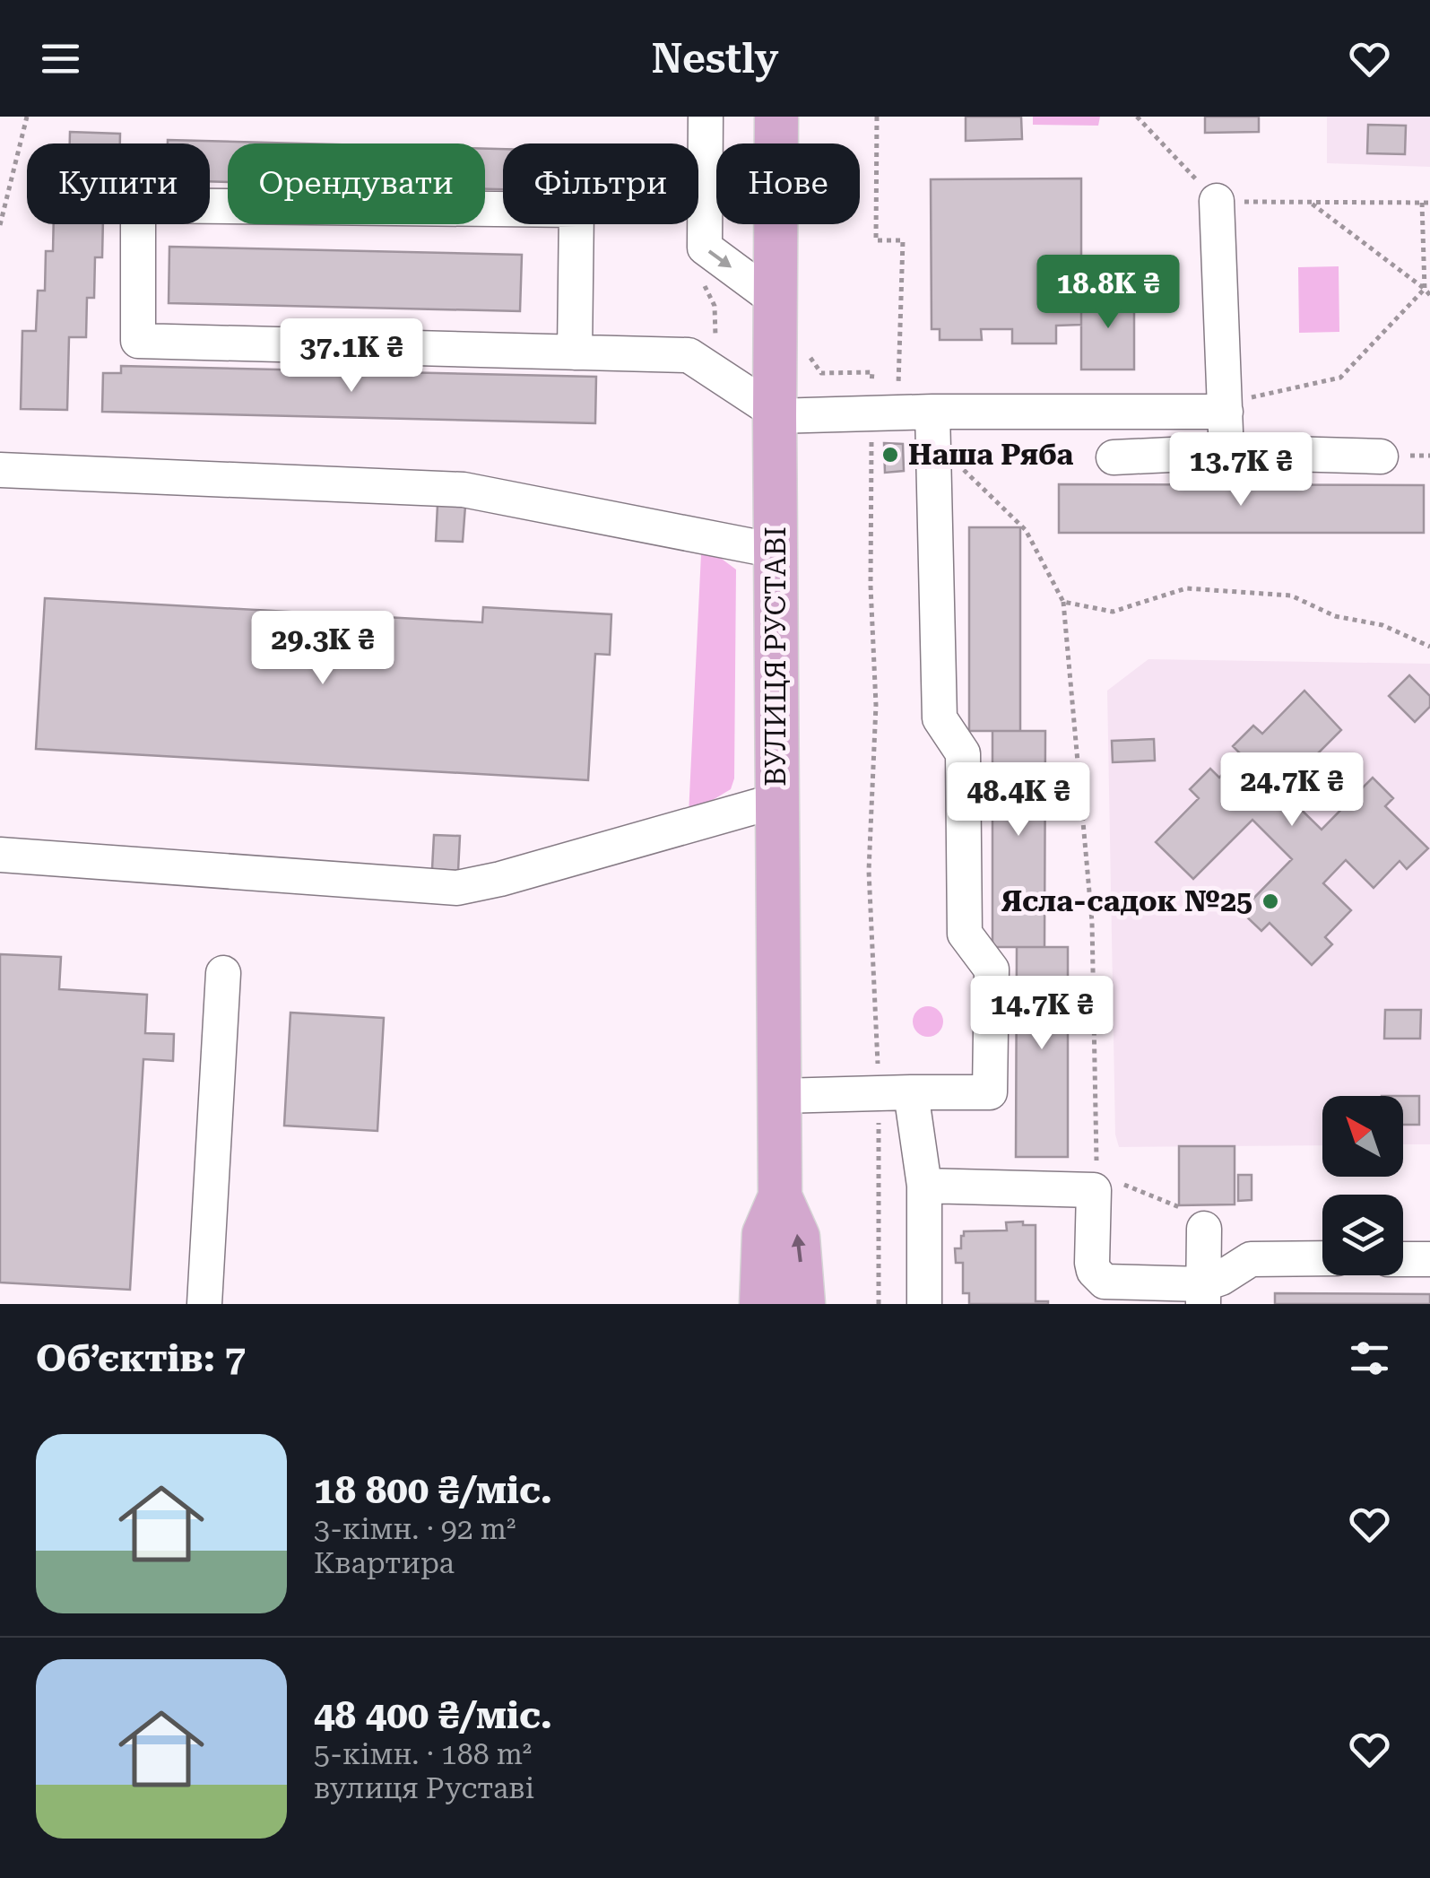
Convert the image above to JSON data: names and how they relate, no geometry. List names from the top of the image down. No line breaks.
{"streets":{"main road":["ВУЛИЦЯ РУСТАВІ"]},"places":["Наша Ряба","Ясла-садок №25"],"north":"top left","page":{"header":"Nestly","chip":["Купити","Орендувати","Фільтри","Нове"],"price":["18.8K ₴","37.1K ₴","13.7K ₴","29.3K ₴","24.7K ₴","48.4K ₴","14.7K ₴"],"heading":"Об’єктів: 7","list":[{"name":"18 800 ₴/міс.","note":"3-кімн. · 92 m² · Квартира"},{"name":"48 400 ₴/міс.","note":"5-кімн. · 188 m² · вулиця Руставі"}]}}
